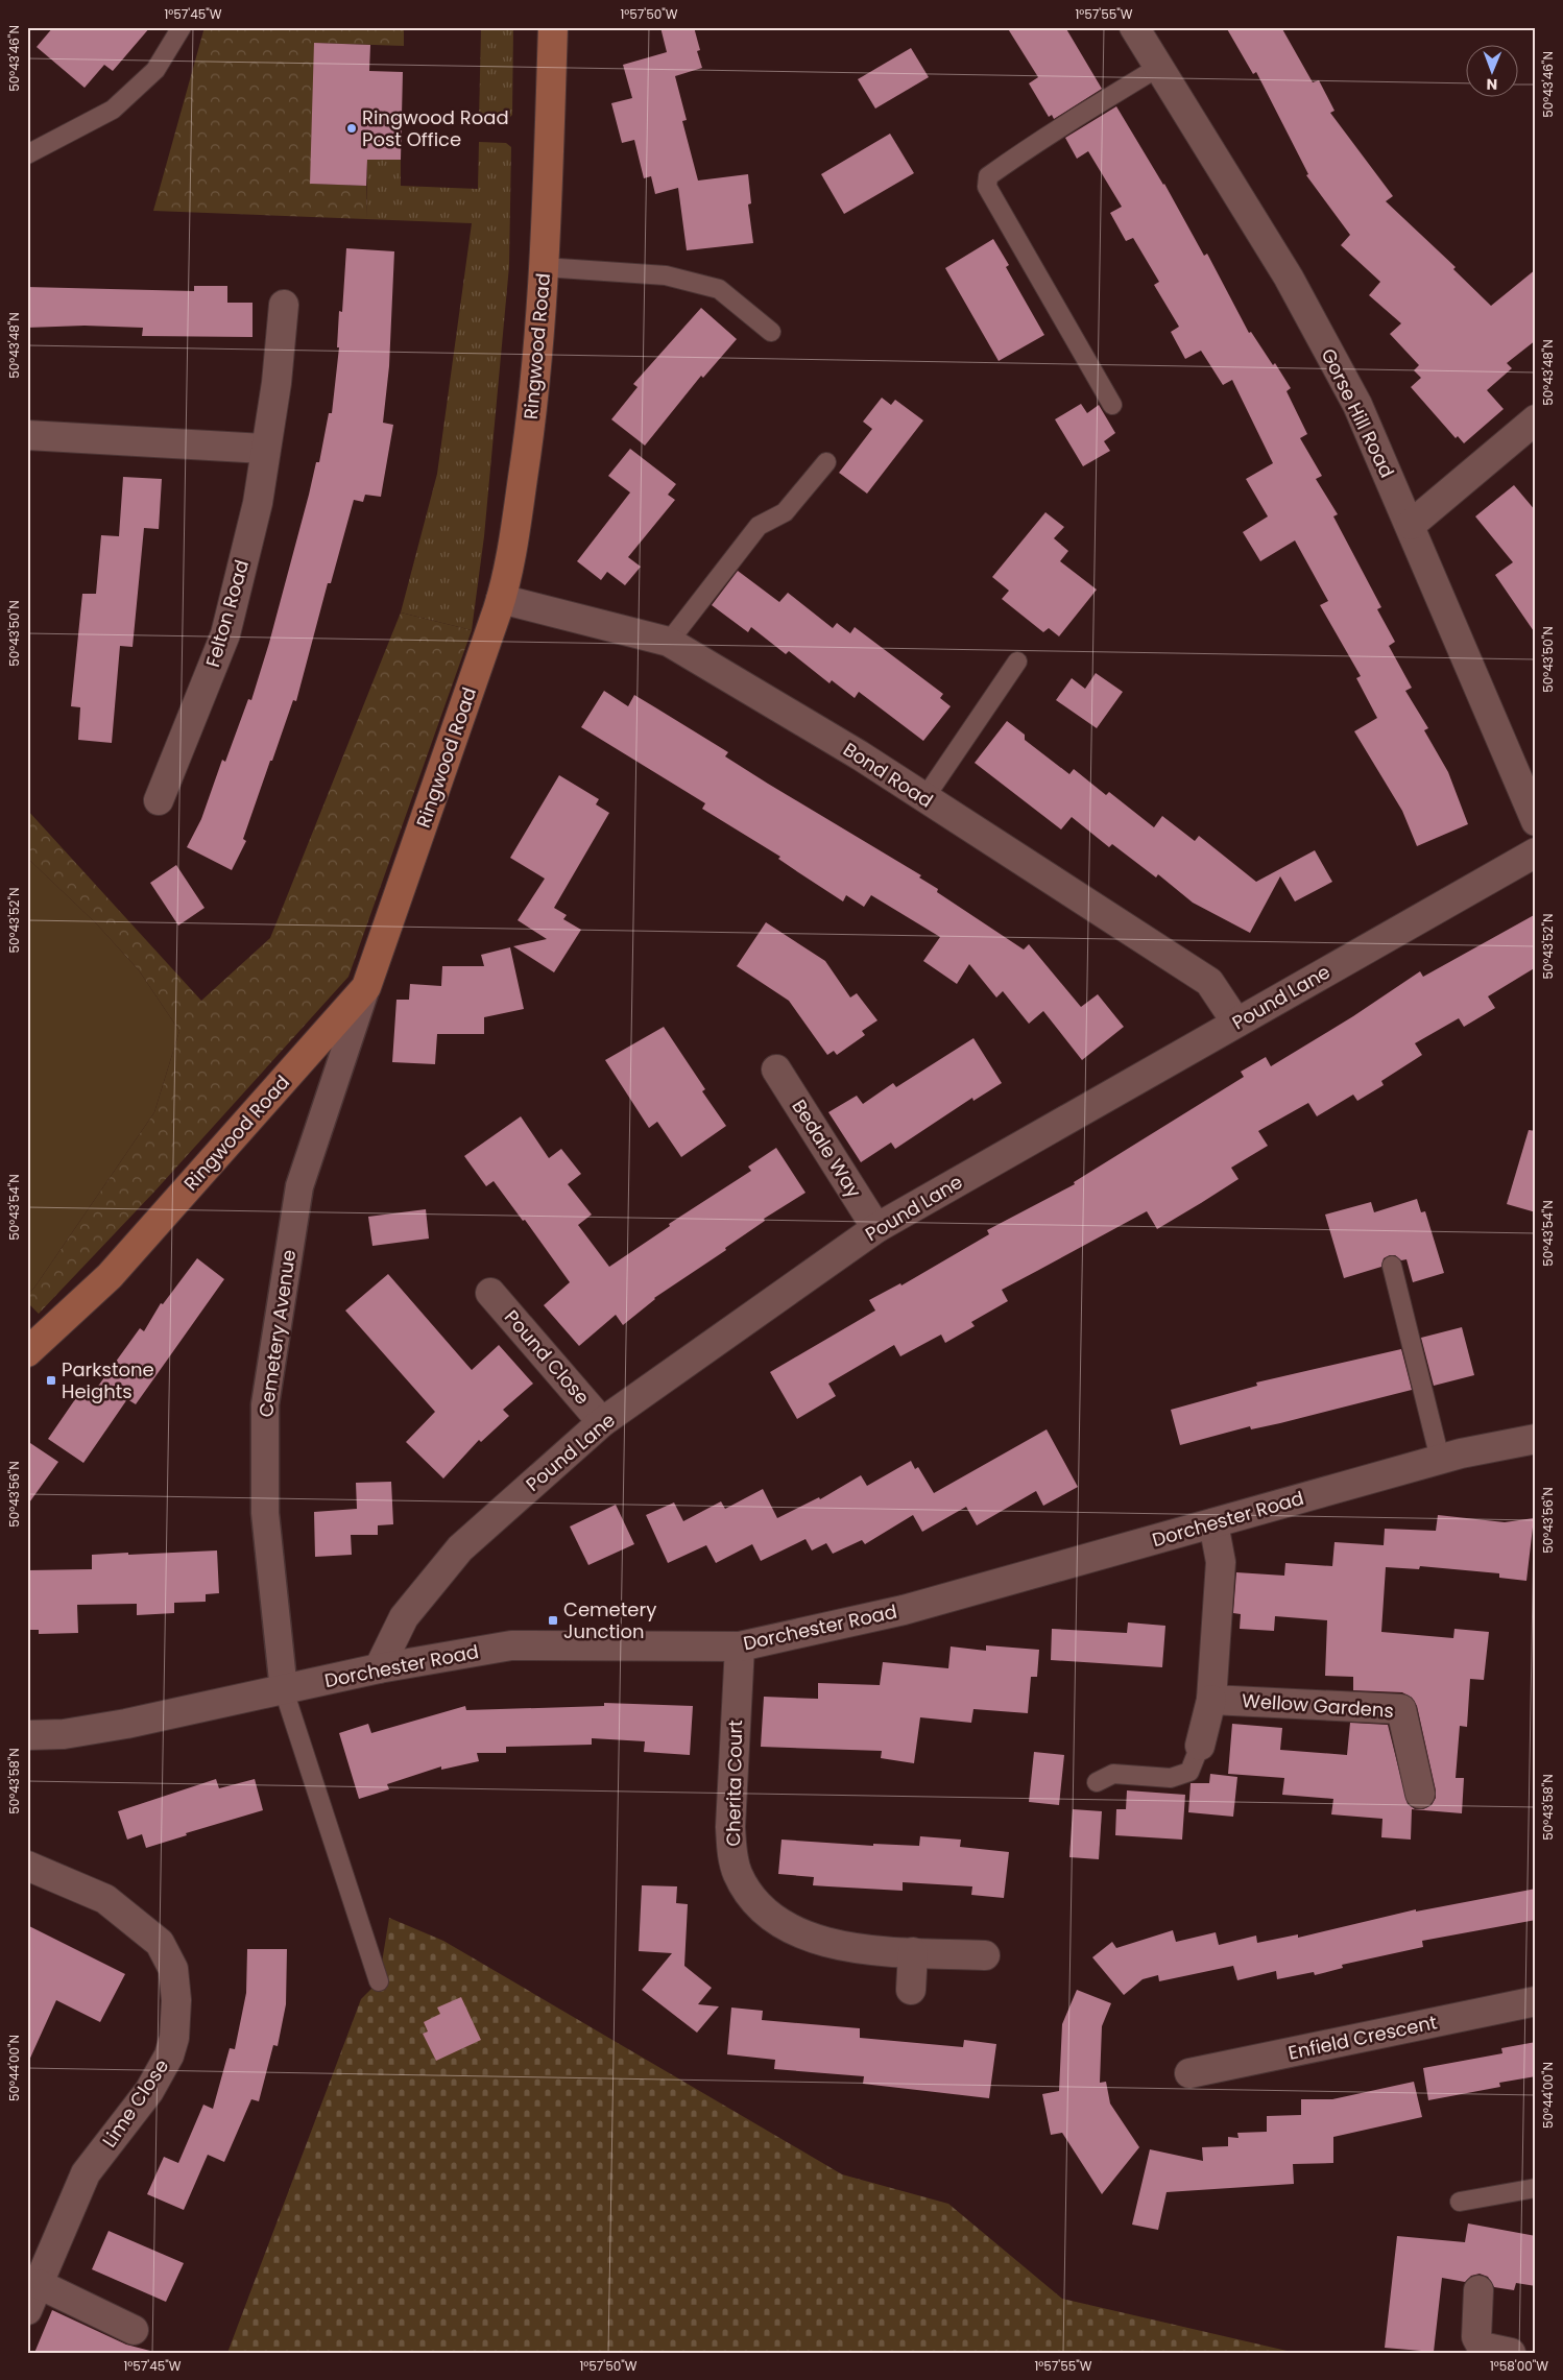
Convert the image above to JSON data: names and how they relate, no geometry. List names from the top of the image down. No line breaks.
{"streets":{"main road":["Ringwood Road"],"street":["Gorse Hill Road","Felton Road","Bond Road","Pound Lane","Bedale Way","Cemetery Avenue","Pound Close","Dorchester Road","Wellow Gardens","Cherita Court","Enfield Crescent","Lime Close"]},"crossings":[["Ringwood Road","Bond Road"],["Ringwood Road","Cemetery Avenue"],["Bond Road","Pound Lane"],["Pound Lane","Bedale Way"],["Pound Lane","Pound Close"],["Pound Lane","Dorchester Road"],["Cemetery Avenue","Dorchester Road"],["Dorchester Road","Cherita Court"]],"places":{"other":["Ringwood Road Post Office"],"transit":["Parkstone Heights","Cemetery Junction"]},"north":"bottom","coordinates":["1°57'45\"W","1°57'50\"W","1°57'55\"W","50°43'46\"N","50°43'48\"N","50°43'50\"N","50°43'52\"N","50°43'54\"N","50°43'56\"N","50°43'58\"N","50°44'00\"N","1°58'00\"W"]}
